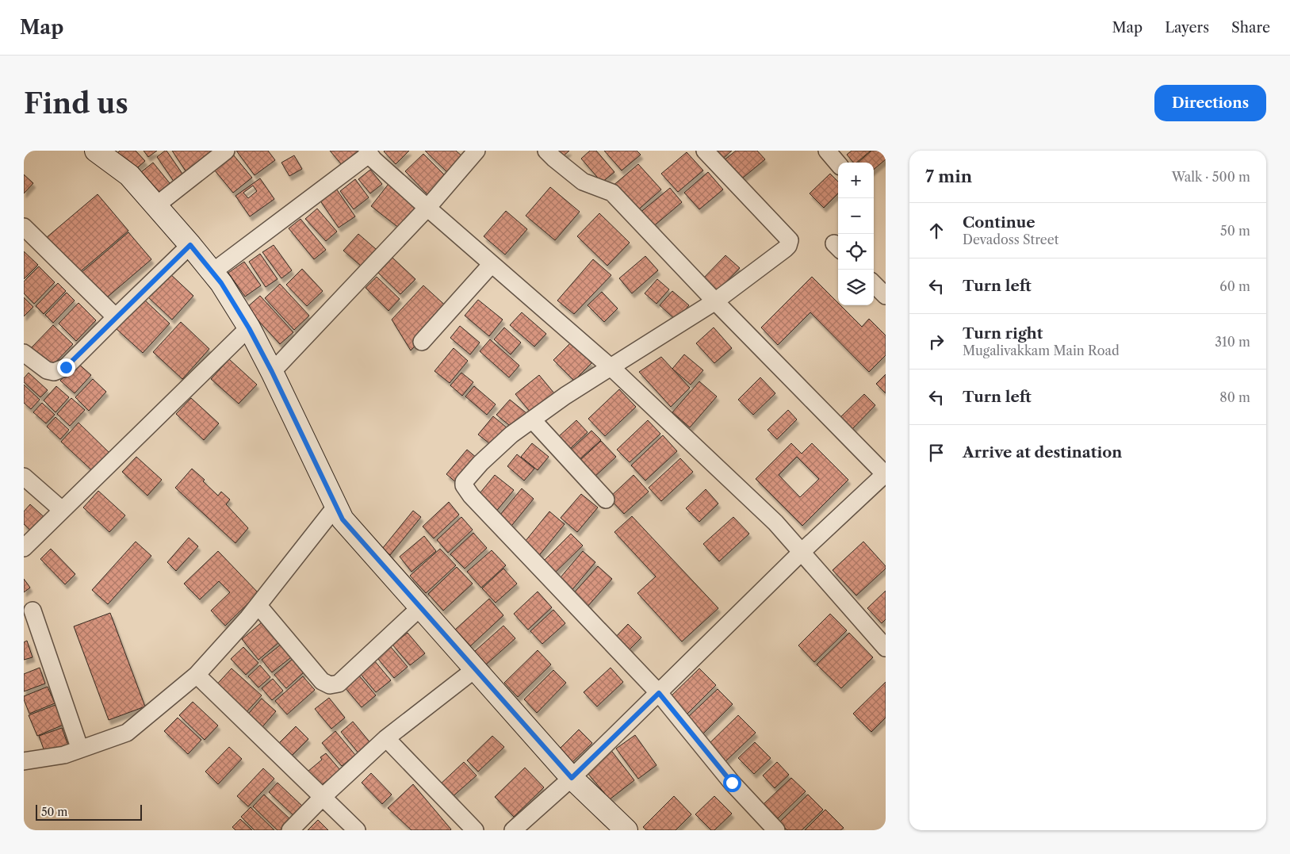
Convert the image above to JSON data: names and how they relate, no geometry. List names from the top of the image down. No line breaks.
{"scale_bar":"50 m","page":{"header":"Map","nav":["Map","Layers","Share"],"buttons":"Directions","title":"Find us","heading":["7 min","Walk · 500 m"],"map_buttons":["+","−"],"list":[["Continue","Devadoss Street","50 m"],["Turn left","60 m"],["Turn right","Mugalivakkam Main Road","310 m"],["Turn left","80 m"],"Arrive at destination"],"scale":"50 m"}}
